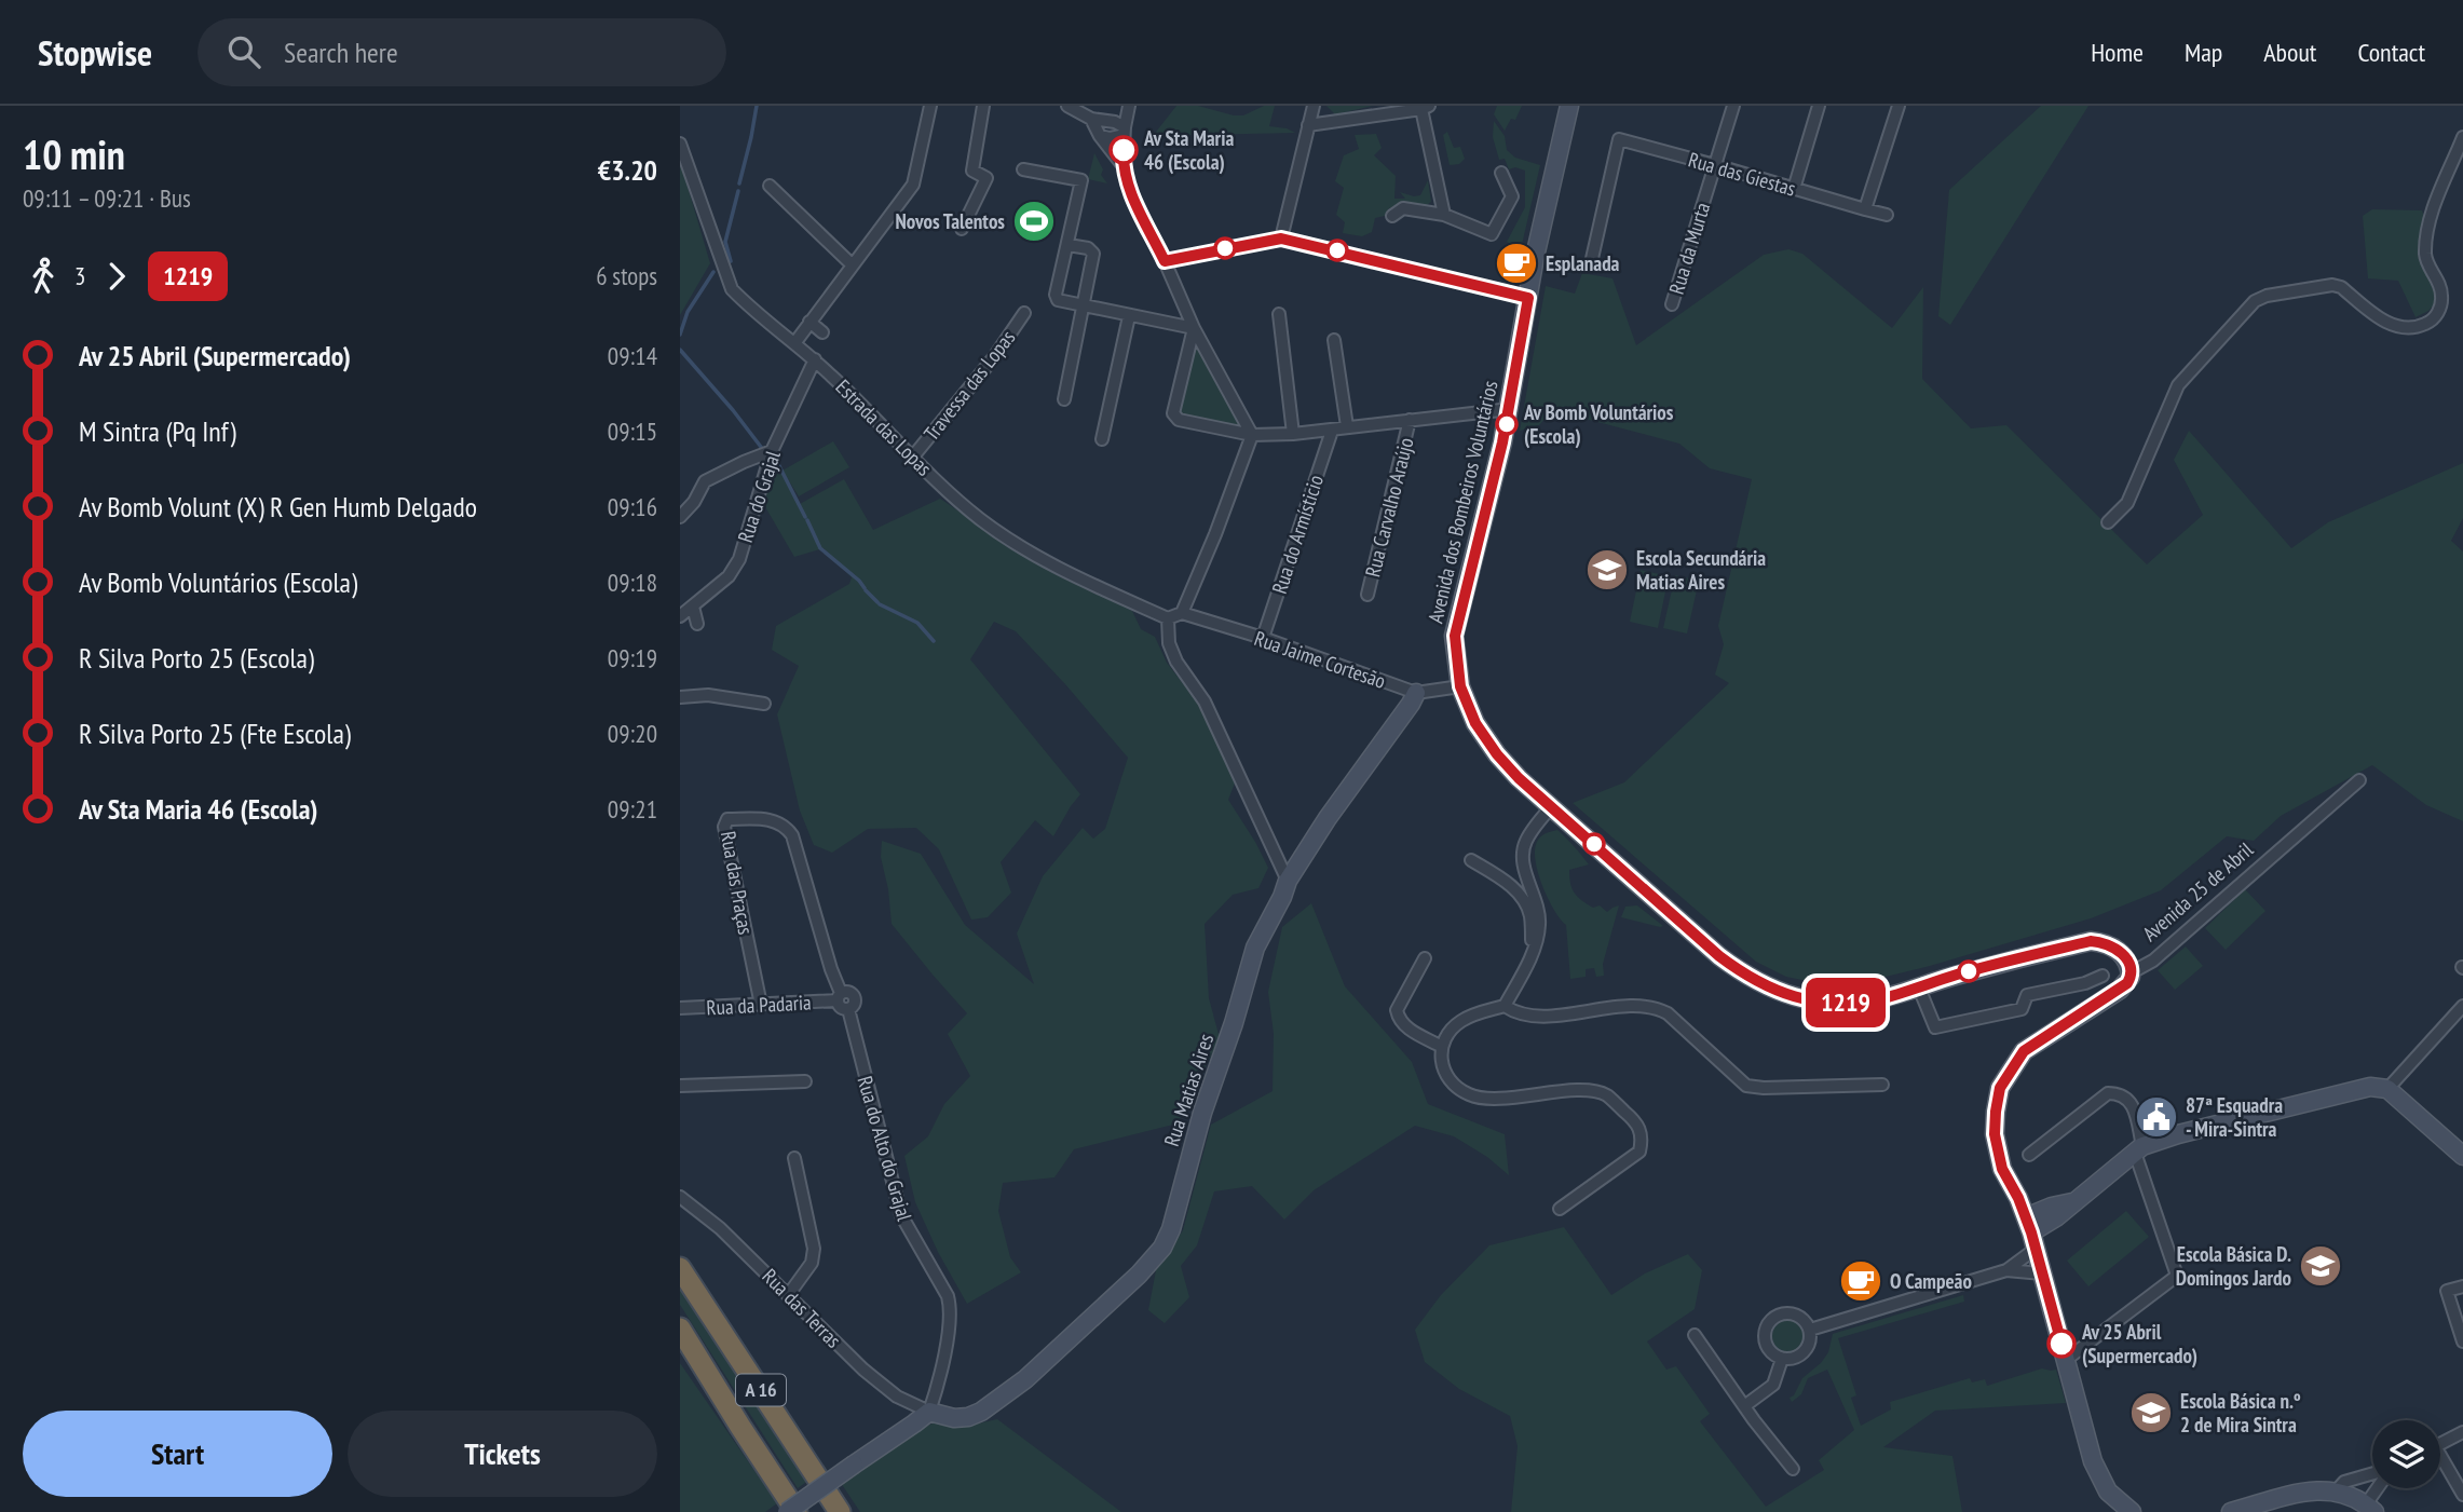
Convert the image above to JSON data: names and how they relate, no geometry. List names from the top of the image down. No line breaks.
{"streets":{"highway":["A 16"],"street":["Rua das Giestas","Rua da Murta","Travessa das Lopas","Estrada das Lopas","Rua do Grajal","Avenida dos Bombeiros Voluntários","Rua Carvalho Araújo","Rua do Armísticio","Rua Jaime Cortesão","Rua das Praças","Avenida 25 de Abril","Rua da Padaria","Rua Matias Aires","Rua do Alto do Grajal","Rua das Terras"]},"crossings":[["Rua das Giestas","Rua da Murta"],["Travessa das Lopas","Estrada das Lopas"],["Estrada das Lopas","Rua do Grajal"],["Avenida dos Bombeiros Voluntários","Rua Jaime Cortesão"],["Avenida dos Bombeiros Voluntários","Avenida 25 de Abril"],["Rua do Armísticio","Rua Jaime Cortesão"],["Rua Jaime Cortesão","Rua Matias Aires"],["Rua das Praças","Rua da Padaria"],["Rua das Praças","Rua do Alto do Grajal"],["Rua da Padaria","Rua do Alto do Grajal"],["Rua Matias Aires","Rua do Alto do Grajal"],["Rua Matias Aires","Rua das Terras"],["Rua do Alto do Grajal","Rua das Terras"]],"places":{"other":["Av Sta Maria 46 (Escola)","Av Bomb Voluntários (Escola)","Av 25 Abril (Supermercado)"],"sports":["Novos Talentos"],"cafe":["Esplanada","O Campeão"],"school or university":["Escola Secundária Matias Aires","Escola Básica D. Domingos Jardo","Escola Básica n.º 2 de Mira Sintra"],"public building":["87ª Esquadra - Mira-Sintra"]},"lines":["bus line 1219"],"page":{"header":"Stopwise","search":"Search here","nav":["Home","Map","About","Contact"],"heading":["10 min","09:11 – 09:21 · Bus","€3.20"],"on_map":"1219","legs":["3","1219","6 stops"],"list":[{"name":"Av 25 Abril (Supermercado)","value":"09:14"},{"name":"M Sintra (Pq Inf)","value":"09:15"},{"name":"Av Bomb Volunt (X) R Gen Humb Delgado","value":"09:16"},{"name":"Av Bomb Voluntários (Escola)","value":"09:18"},{"name":"R Silva Porto 25 (Escola)","value":"09:19"},{"name":"R Silva Porto 25 (Fte Escola)","value":"09:20"},{"name":"Av Sta Maria 46 (Escola)","value":"09:21"}],"buttons":["Start","Tickets"]}}
